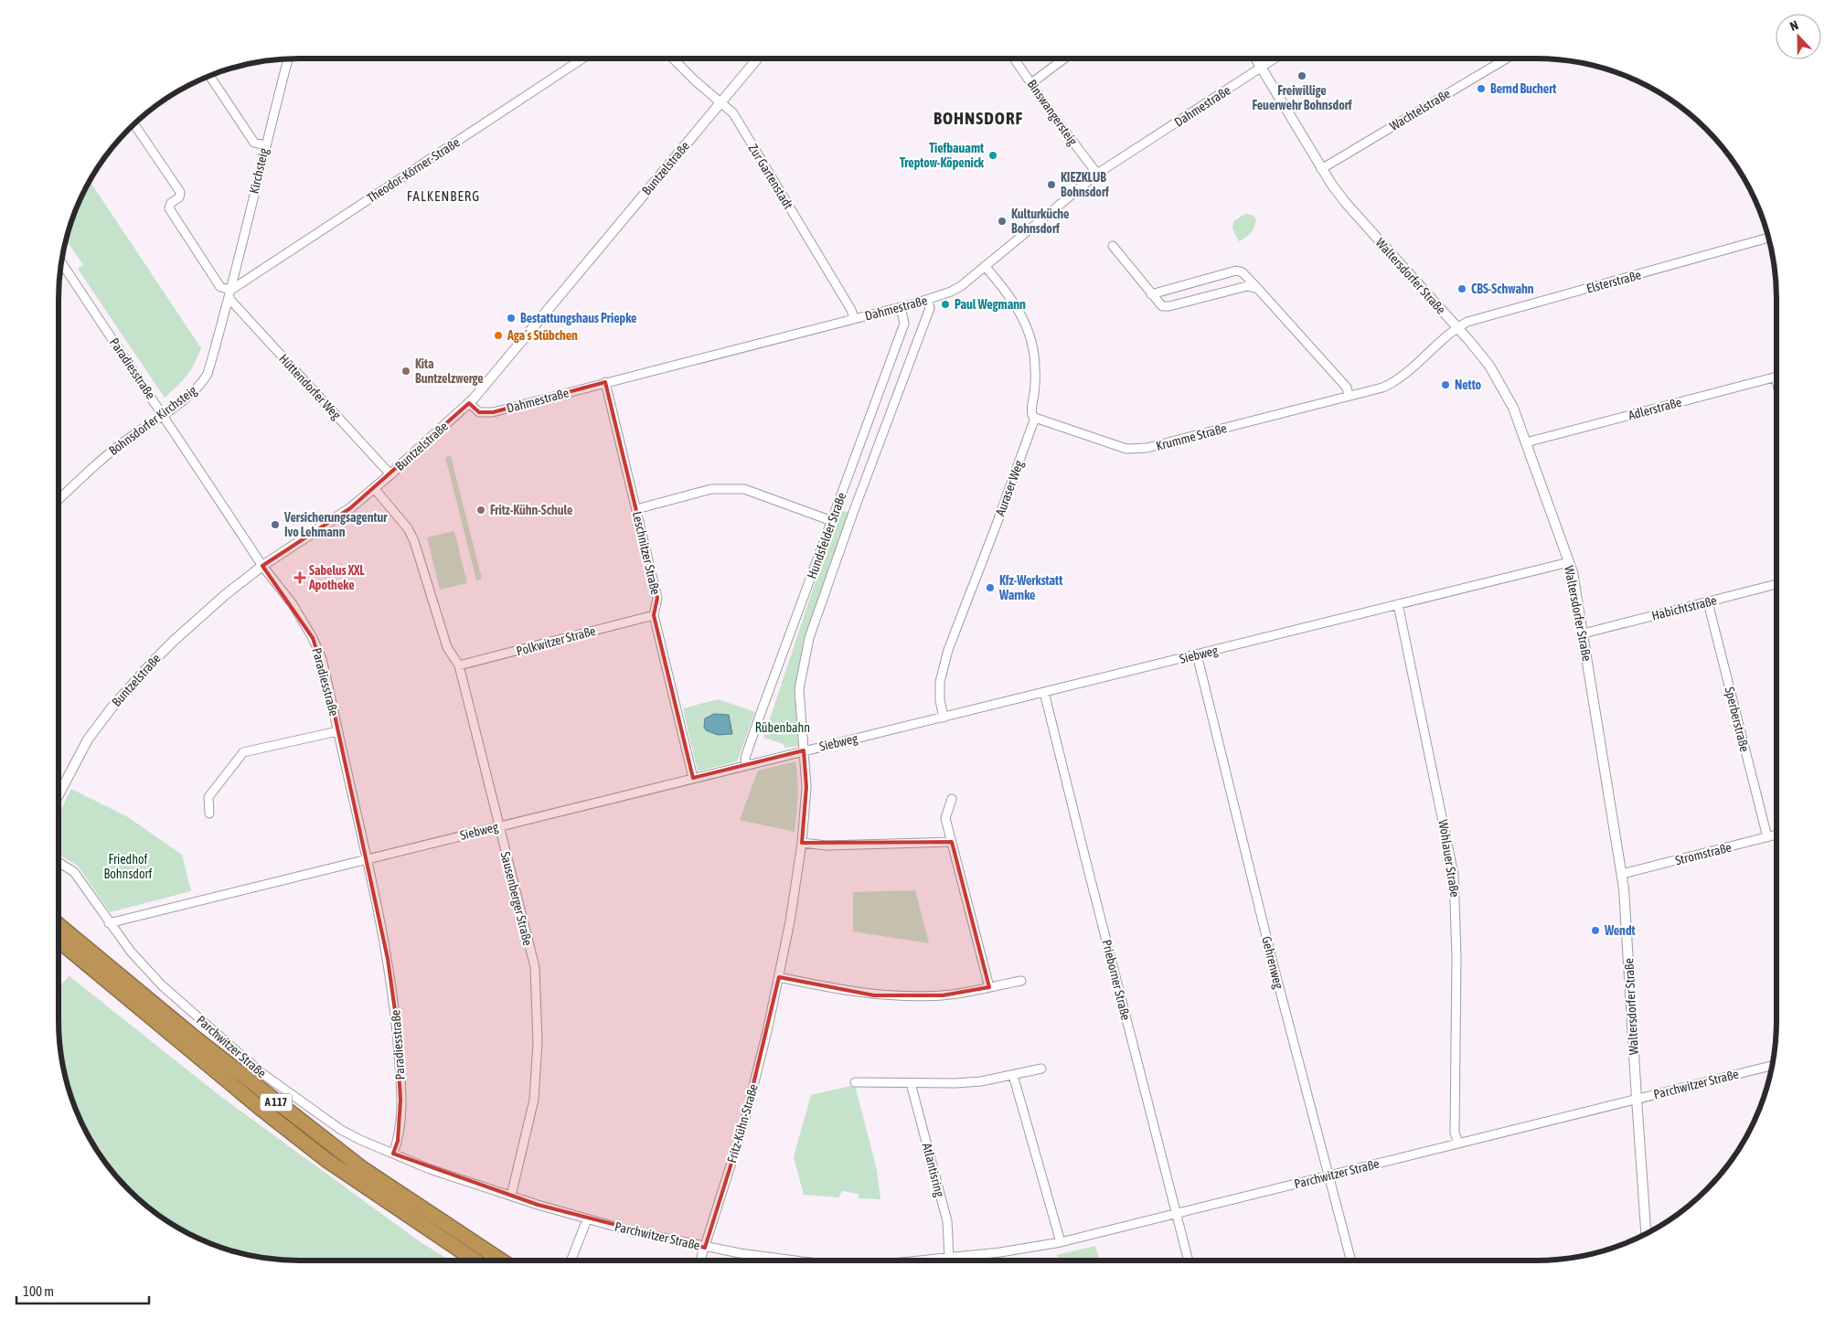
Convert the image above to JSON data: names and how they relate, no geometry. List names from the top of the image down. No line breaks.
{"streets":{"highway":["A 117"],"street":["Dahmestraße","Wachtelstraße","Binswangersteig","Buntzelstraße","Theodor-Körner-Straße","Kirchsteig","Zur Gartenstadt","Waltersdorfer Straße","Elsterstraße","Paradiesstraße","Hüttendorfer Weg","Adlerstraße","Bohnsdorfer Kirchsteig","Krumme Straße","Auraser Weg","Hundsfelder Straße","Leschnitzer Straße","Habichtstraße","Polkwitzer Straße","Siebweg","Sperberstraße","Stromstraße","Wohlauer Straße","Sausenberger Straße","Gehrenweg","Prieborner Straße","Parchwitzer Straße","Fritz-Kühn-Straße","Atlantisring"]},"crossings":[["Dahmestraße","Binswangersteig"],["Dahmestraße","Buntzelstraße"],["Dahmestraße","Zur Gartenstadt"],["Dahmestraße","Waltersdorfer Straße"],["Dahmestraße","Auraser Weg"],["Dahmestraße","Hundsfelder Straße"],["Dahmestraße","Leschnitzer Straße"],["Wachtelstraße","Waltersdorfer Straße"],["Buntzelstraße","Zur Gartenstadt"],["Buntzelstraße","Paradiesstraße"],["Buntzelstraße","Hüttendorfer Weg"],["Buntzelstraße","Sausenberger Straße"],["Theodor-Körner-Straße","Kirchsteig"],["Theodor-Körner-Straße","Bohnsdorfer Kirchsteig"],["Kirchsteig","Bohnsdorfer Kirchsteig"],["Waltersdorfer Straße","Elsterstraße"],["Waltersdorfer Straße","Adlerstraße"],["Waltersdorfer Straße","Krumme Straße"],["Waltersdorfer Straße","Habichtstraße"],["Waltersdorfer Straße","Siebweg"],["Waltersdorfer Straße","Stromstraße"],["Waltersdorfer Straße","Parchwitzer Straße"],["Elsterstraße","Krumme Straße"],["Paradiesstraße","Bohnsdorfer Kirchsteig"],["Paradiesstraße","Siebweg"],["Paradiesstraße","Parchwitzer Straße"],["Hüttendorfer Weg","Bohnsdorfer Kirchsteig"],["Krumme Straße","Auraser Weg"],["Auraser Weg","Siebweg"],["Hundsfelder Straße","Siebweg"],["Hundsfelder Straße","Fritz-Kühn-Straße"],["Leschnitzer Straße","Polkwitzer Straße"],["Leschnitzer Straße","Siebweg"],["Habichtstraße","Sperberstraße"],["Polkwitzer Straße","Sausenberger Straße"],["Siebweg","Wohlauer Straße"],["Siebweg","Sausenberger Straße"],["Siebweg","Gehrenweg"],["Siebweg","Prieborner Straße"],["Siebweg","Parchwitzer Straße"],["Siebweg","Fritz-Kühn-Straße"],["Sperberstraße","Stromstraße"],["Wohlauer Straße","Parchwitzer Straße"],["Sausenberger Straße","Parchwitzer Straße"],["Gehrenweg","Parchwitzer Straße"],["Prieborner Straße","Parchwitzer Straße"],["Parchwitzer Straße","Fritz-Kühn-Straße"],["Parchwitzer Straße","Atlantisring"]],"districts":["BOHNSDORF","FALKENBERG"],"parks":["Rübenbahn","Friedhof Bohnsdorf"],"places":{"other":["Freiwillige Feuerwehr Bohnsdorf","Bernd Buchert","Tiefbauamt Treptow-Köpenick","KIEZKLUB Bohnsdorf","Kulturküche Bohnsdorf","CBS-Schwahn","Paul Wegmann","Bestattungshaus Priepke","Aga´s Stübchen","Kita Buntzelzwerge","Netto","Fritz-Kühn-Schule","Versicherungsagentur Ivo Lehmann","Kfz-Werkstatt Warnke","Wendt"],"health":["Sabelus XXL Apotheke"]},"scale_bar":"100 m","north":"top"}
